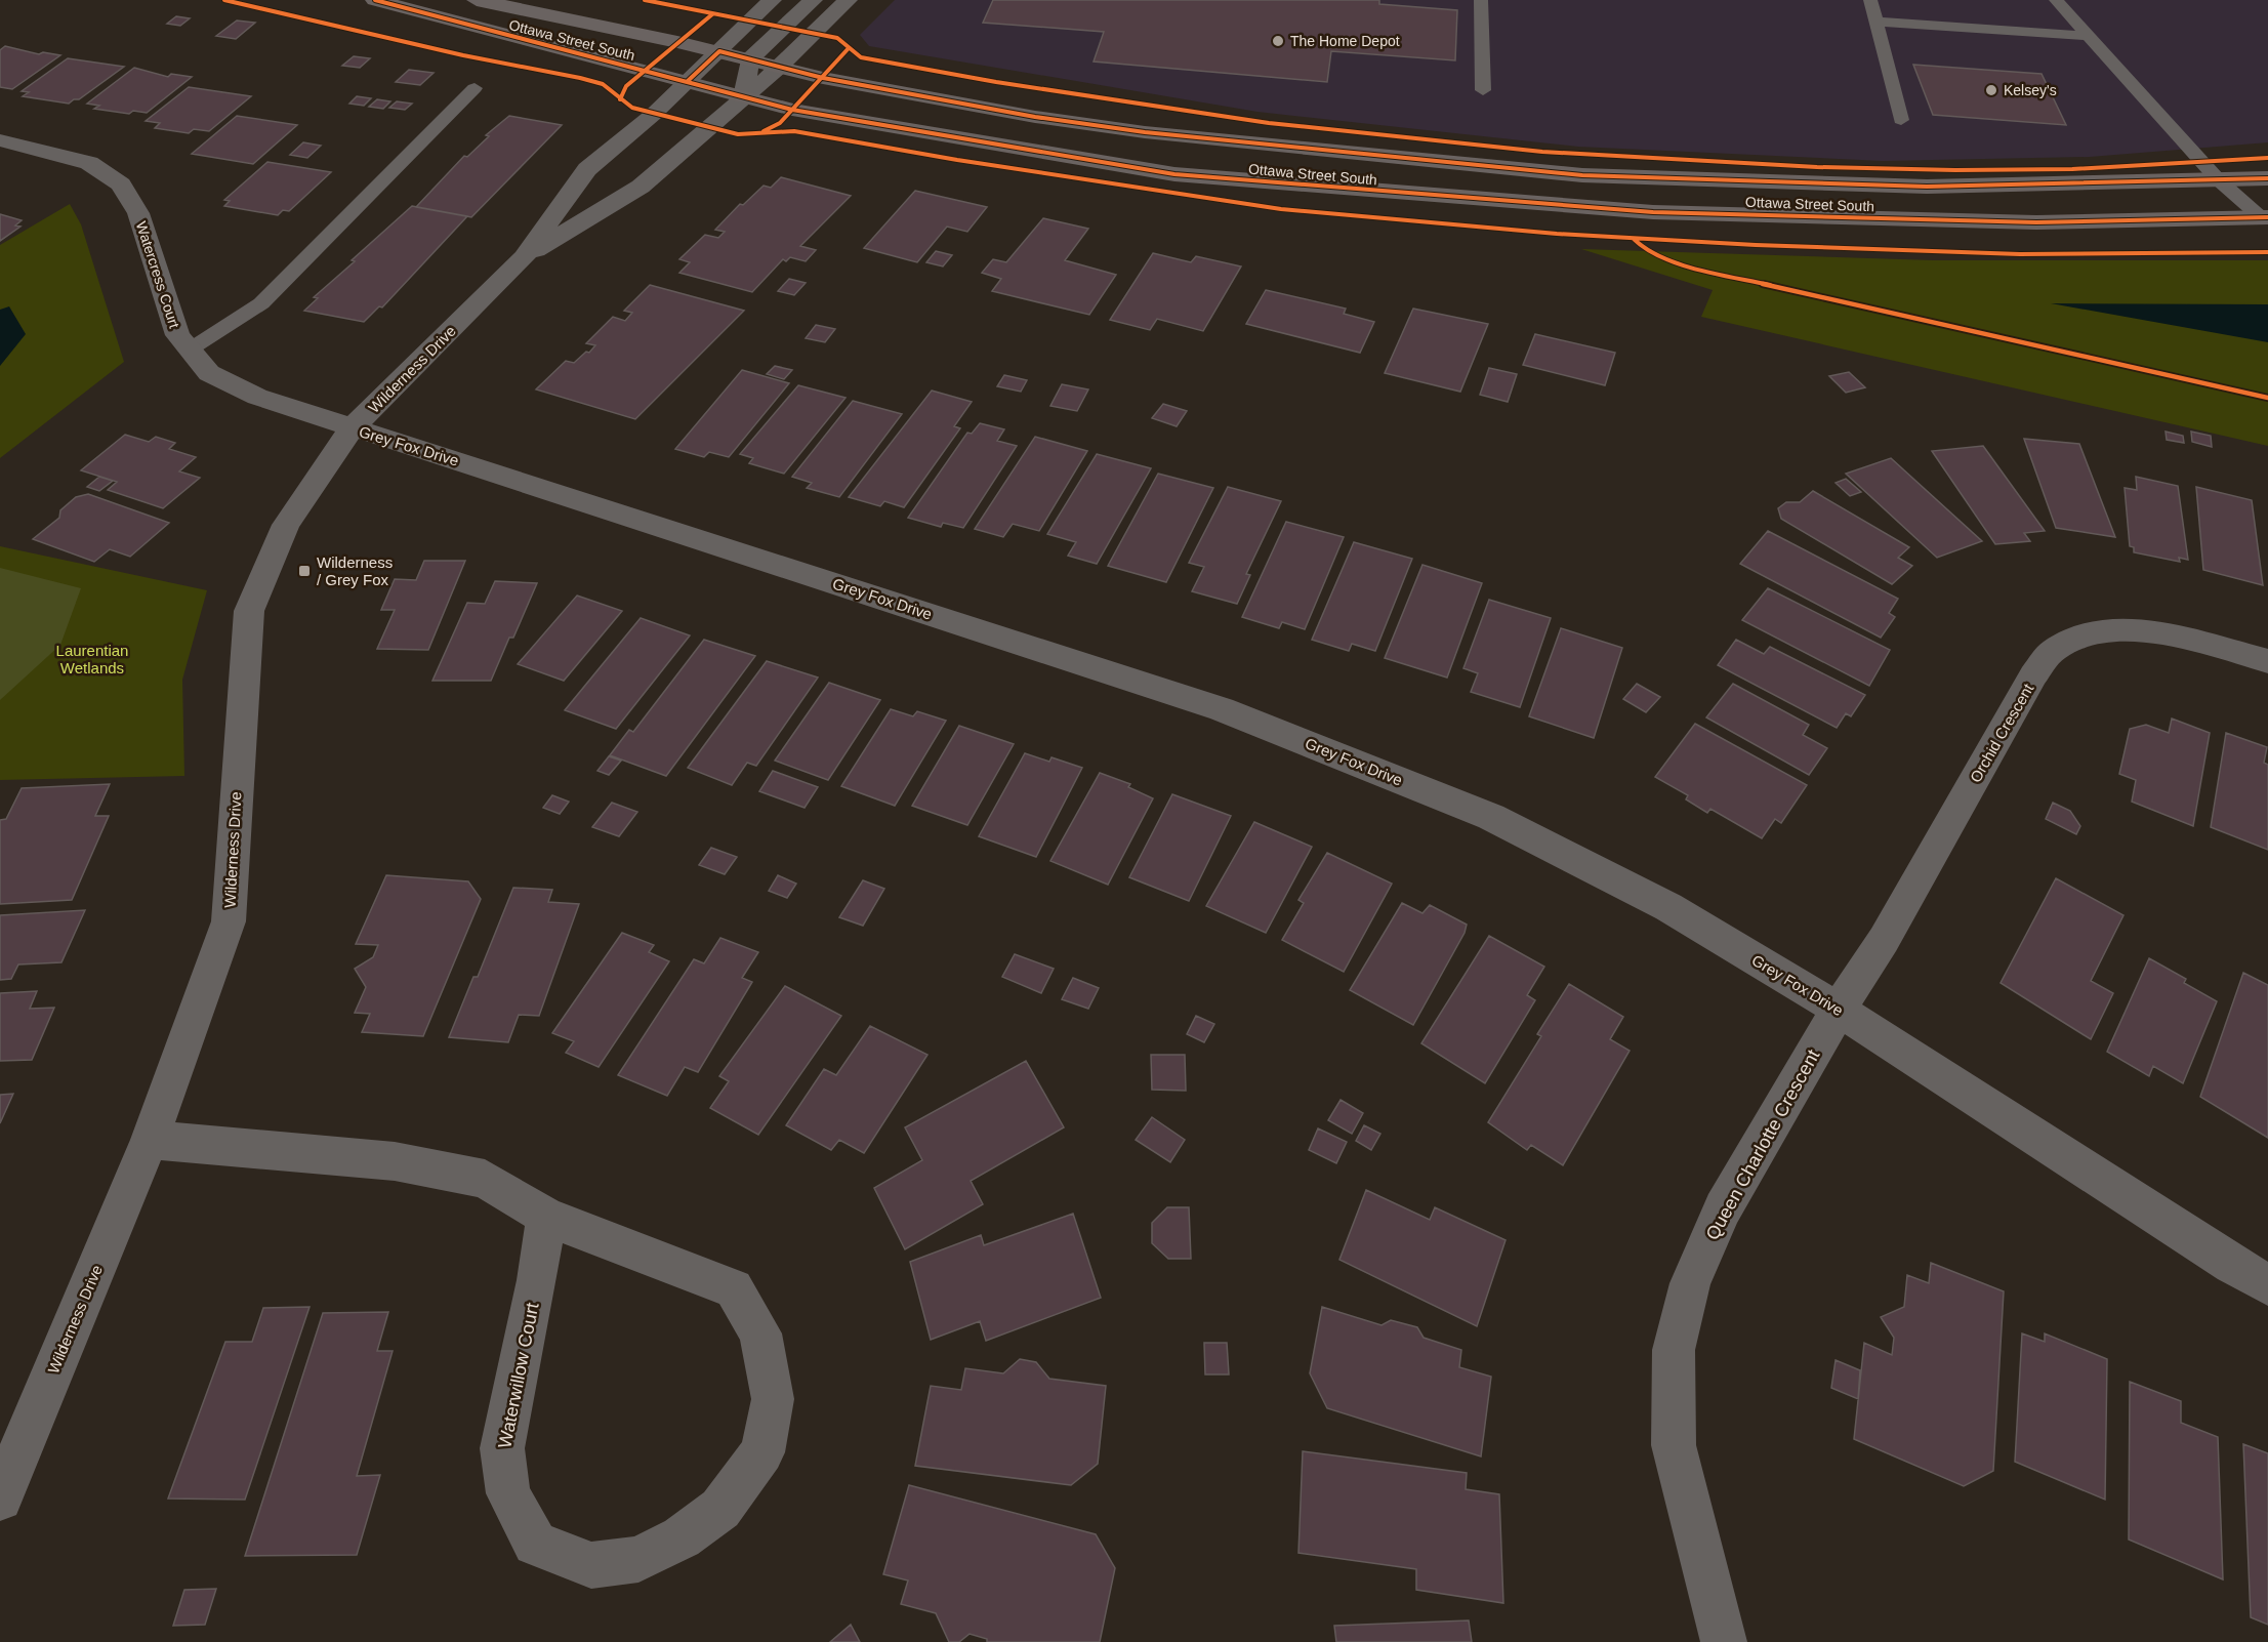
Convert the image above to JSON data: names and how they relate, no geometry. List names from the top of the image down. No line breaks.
{"streets":{"main road":["Ottawa Street South"],"street":["Watercress Court","Wilderness Drive","Grey Fox Drive","Orchid Crescent","Queen Charlotte Crescent","Waterwillow Court"]},"crossings":[["Ottawa Street South","Wilderness Drive"],["Watercress Court","Wilderness Drive"],["Watercress Court","Grey Fox Drive"],["Wilderness Drive","Grey Fox Drive"],["Wilderness Drive","Waterwillow Court"],["Grey Fox Drive","Orchid Crescent"],["Grey Fox Drive","Queen Charlotte Crescent"],["Orchid Crescent","Queen Charlotte Crescent"]],"parks":["Laurentian Wetlands"],"places":{"other":["The Home Depot","Kelsey's"],"transit":["Wilderness / Grey Fox"]}}
